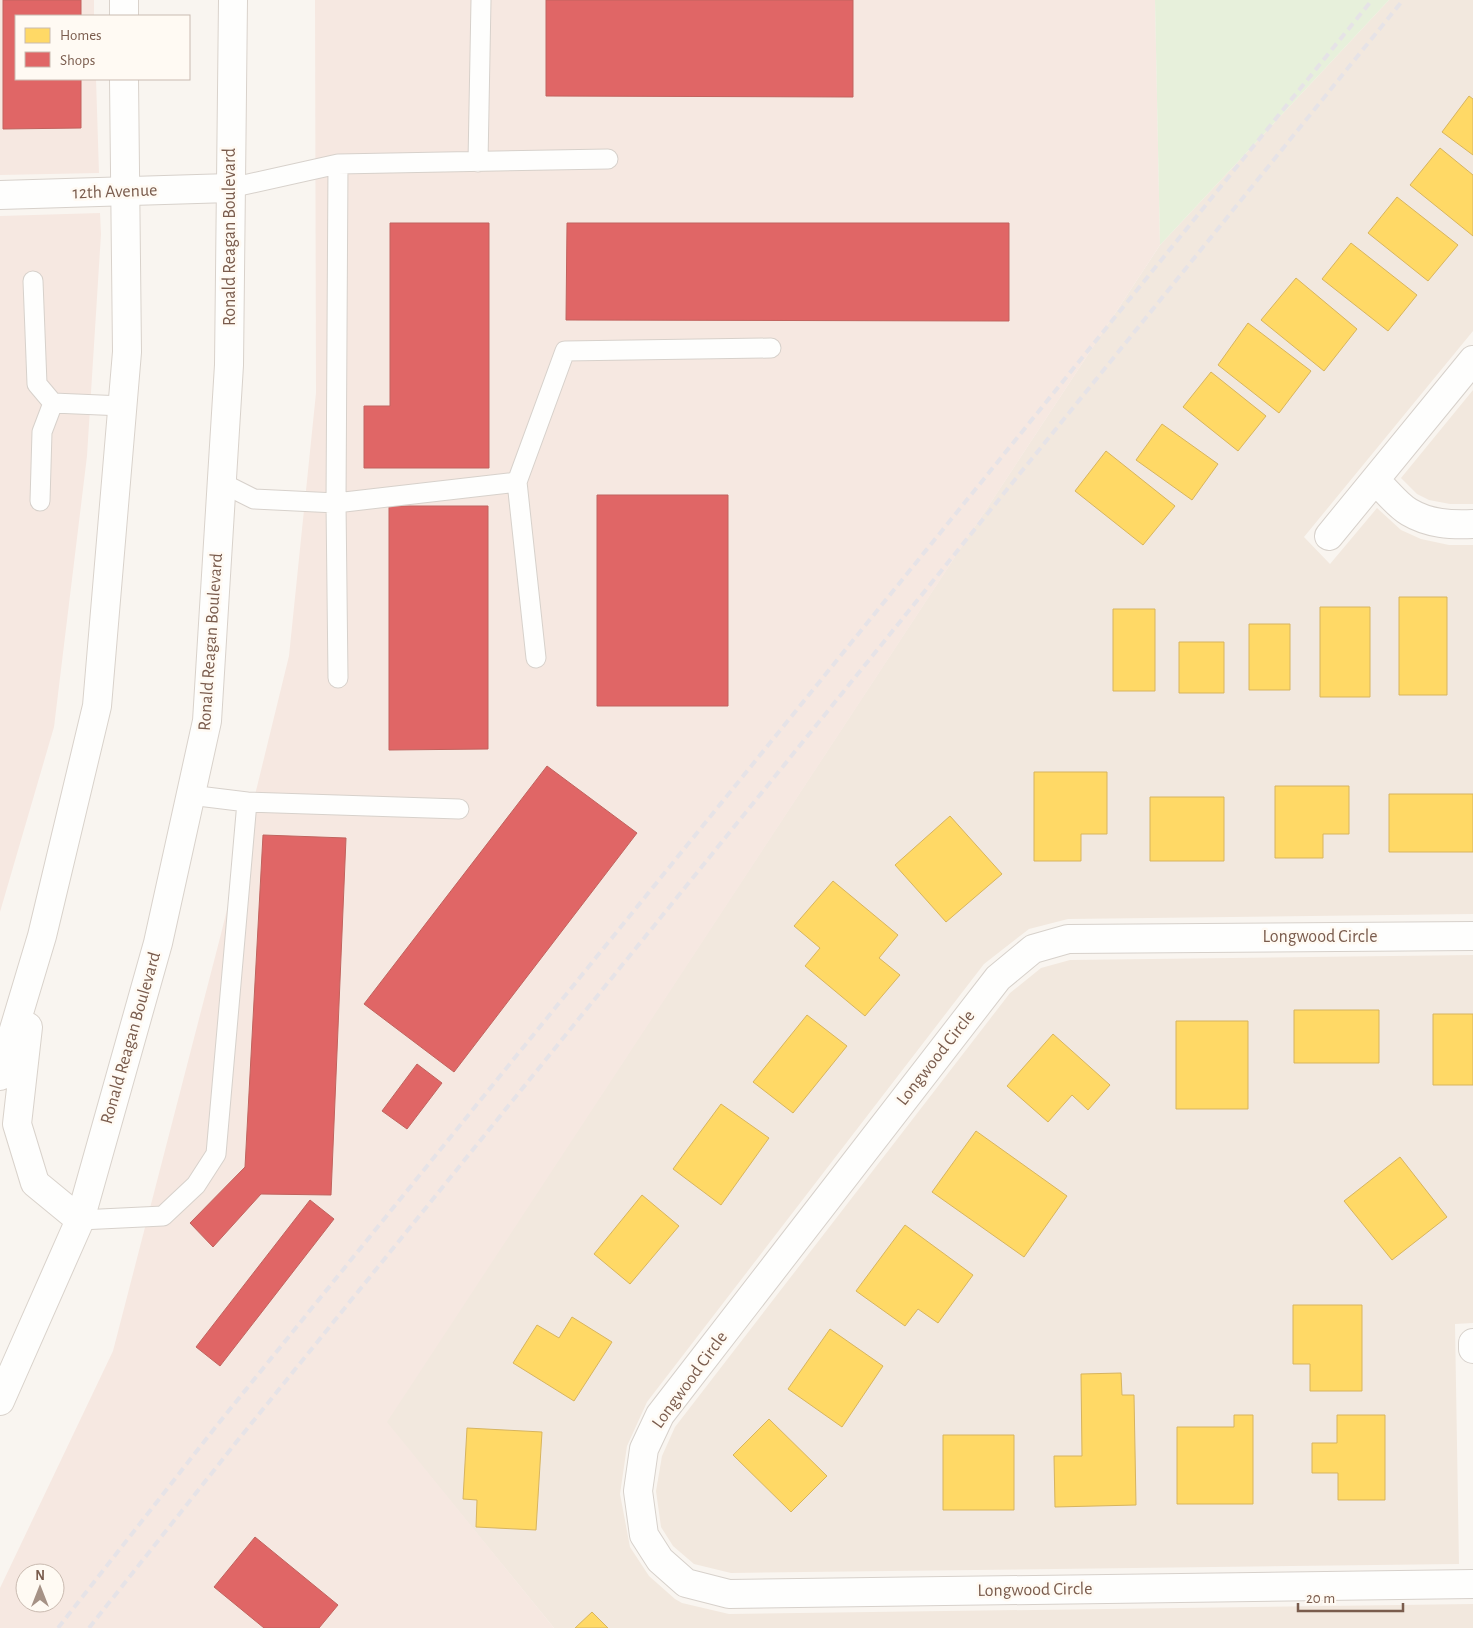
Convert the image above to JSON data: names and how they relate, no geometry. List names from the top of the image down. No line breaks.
{"streets":{"main road":["12th Avenue","Ronald Reagan Boulevard","Longwood Circle"]},"crossings":[["12th Avenue","Ronald Reagan Boulevard"]],"legend":["Homes","Shops"],"scale_bar":"20 m","north":"top"}
